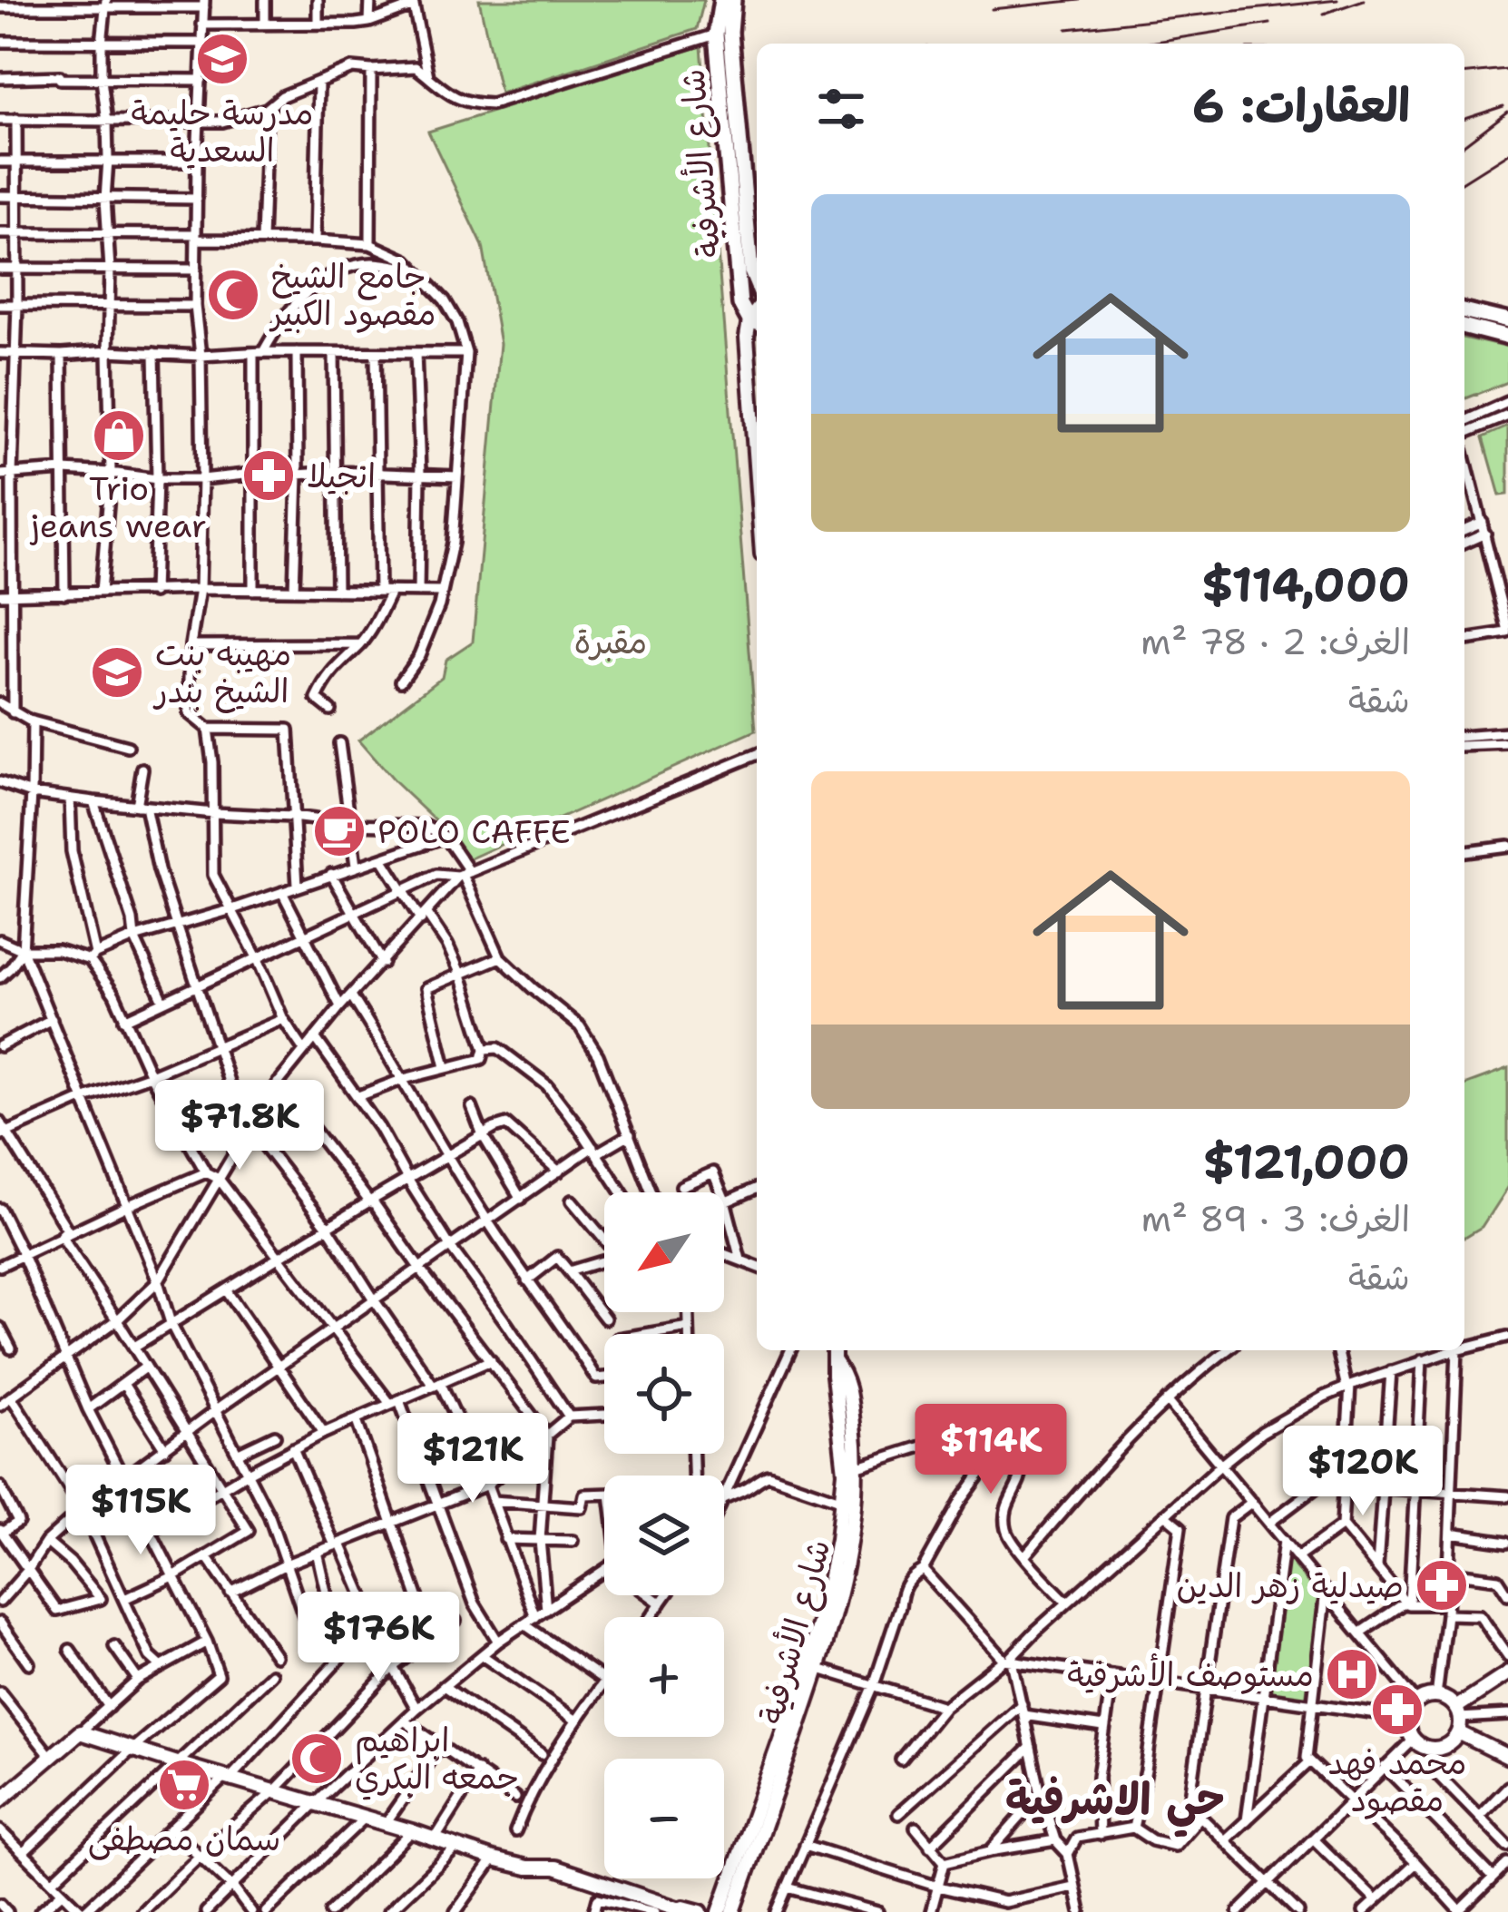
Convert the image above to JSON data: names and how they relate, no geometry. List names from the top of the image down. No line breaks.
{"streets":{"main road":["شارع الأشرفية"]},"districts":["حي الاشرفية"],"parks":["مقبرة"],"places":{"school or university":["مدرسة حليمة السعدية","مهيبه بنت الشيخ بندر"],"mosque":["جامع الشيخ مقصود الكبير","ابراهيم جمعه البكري"],"shop":["Trio jeans wear"],"pharmacy":["انجيلا","صيدلية زهر الدين","محمد فهد مقصود"],"cafe":["POLO CAFFE"],"hospital":["مستوصف الأشرفية"],"supermarket":["سمان مصطفى"]},"north":"bottom left","page":{"heading":"العقارات: 6","list":[{"name":"$114,000","note":"الغرف: 2 · 78 m² · شقة"},{"name":"$121,000","note":"الغرف: 3 · 89 m² · شقة"}],"price":["$71.8K","$114K","$121K","$120K","$115K","$176K"],"map_buttons":["+","−"]}}
